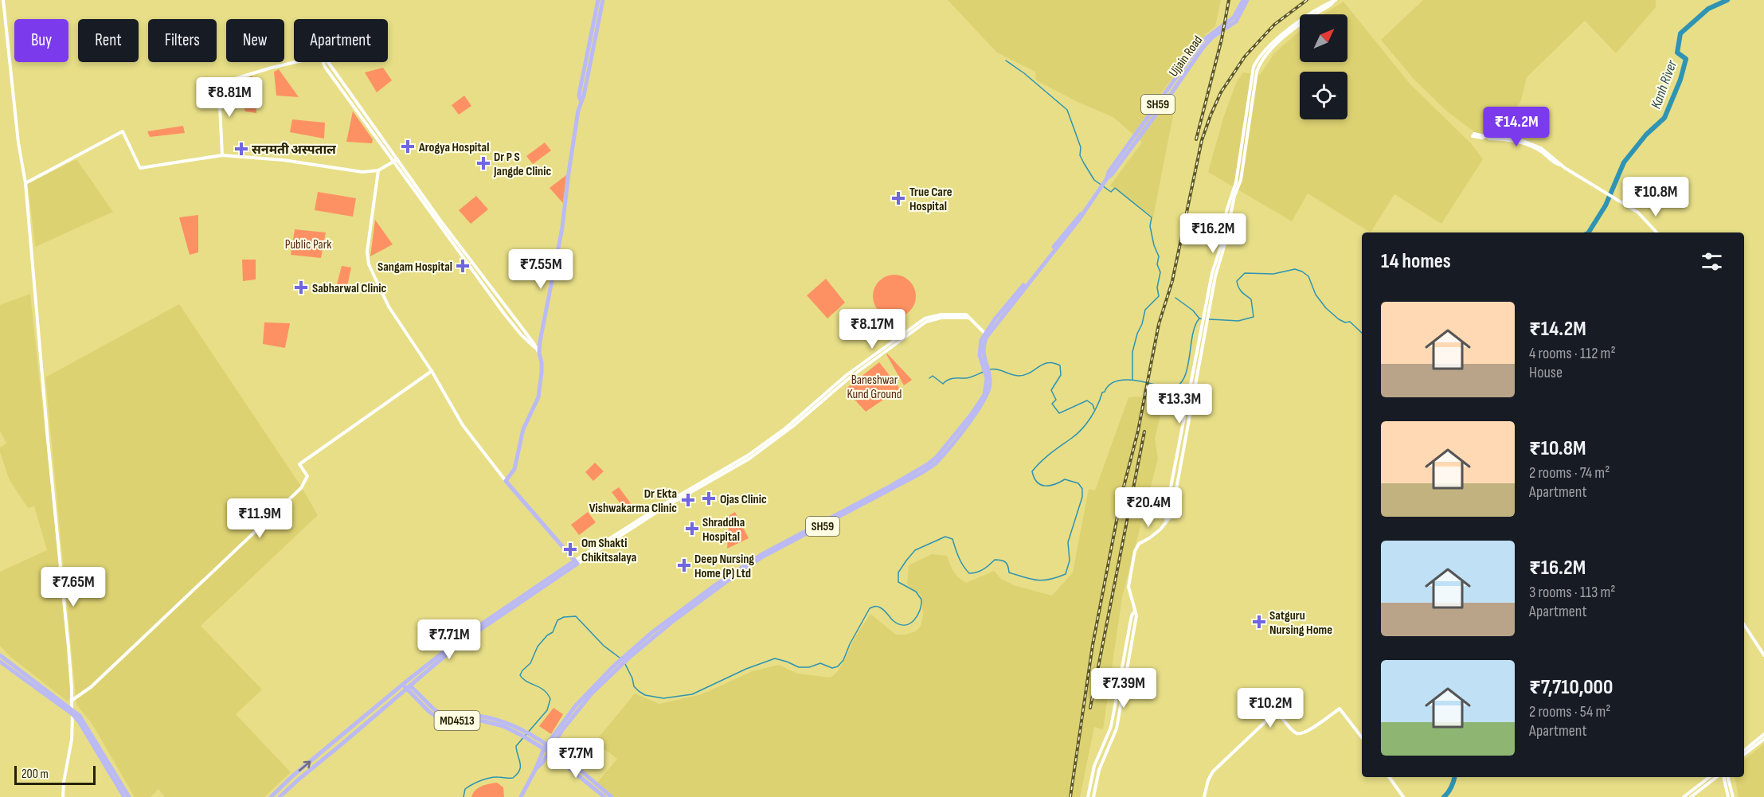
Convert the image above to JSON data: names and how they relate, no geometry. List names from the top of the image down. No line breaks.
{"streets":{"main road":["Ujjain Road","SH59","MD4513"]},"crossings":[["Ujjain Road","SH59"],["SH59","MD4513"]],"water":["Kanh River"],"parks":["Public Park","Baneshwar Kund Ground"],"places":{"health":["Arogya Hospital","सनमती अस्पताल","Dr P S Jangde Clinic","True Care Hospital","Sangam Hospital","Sabharwal Clinic","Ojas Clinic","Dr Ekta Vishwakarma Clinic","Shraddha Hospital","Om Shakti Chikitsalaya","Deep Nursing Home (P) Ltd","Satguru Nursing Home"]},"scale_bar":"200 m","north":"top right","page":{"chip":["Buy","Rent","Filters","New","Apartment"],"price":["₹8.81M","₹14.2M","₹10.8M","₹16.2M","₹7.55M","₹8.17M","₹13.3M","₹20.4M","₹11.9M","₹7.65M","₹7.71M","₹7.39M","₹10.2M","₹7.7M"],"heading":"14 homes","list":[{"name":"₹14.2M","note":"4 rooms · 112 m² · House"},{"name":"₹10.8M","note":"2 rooms · 74 m² · Apartment"},{"name":"₹16.2M","note":"3 rooms · 113 m² · Apartment"},{"name":"₹7,710,000","note":"2 rooms · 54 m² · Apartment"}],"scale":"200 m"}}
